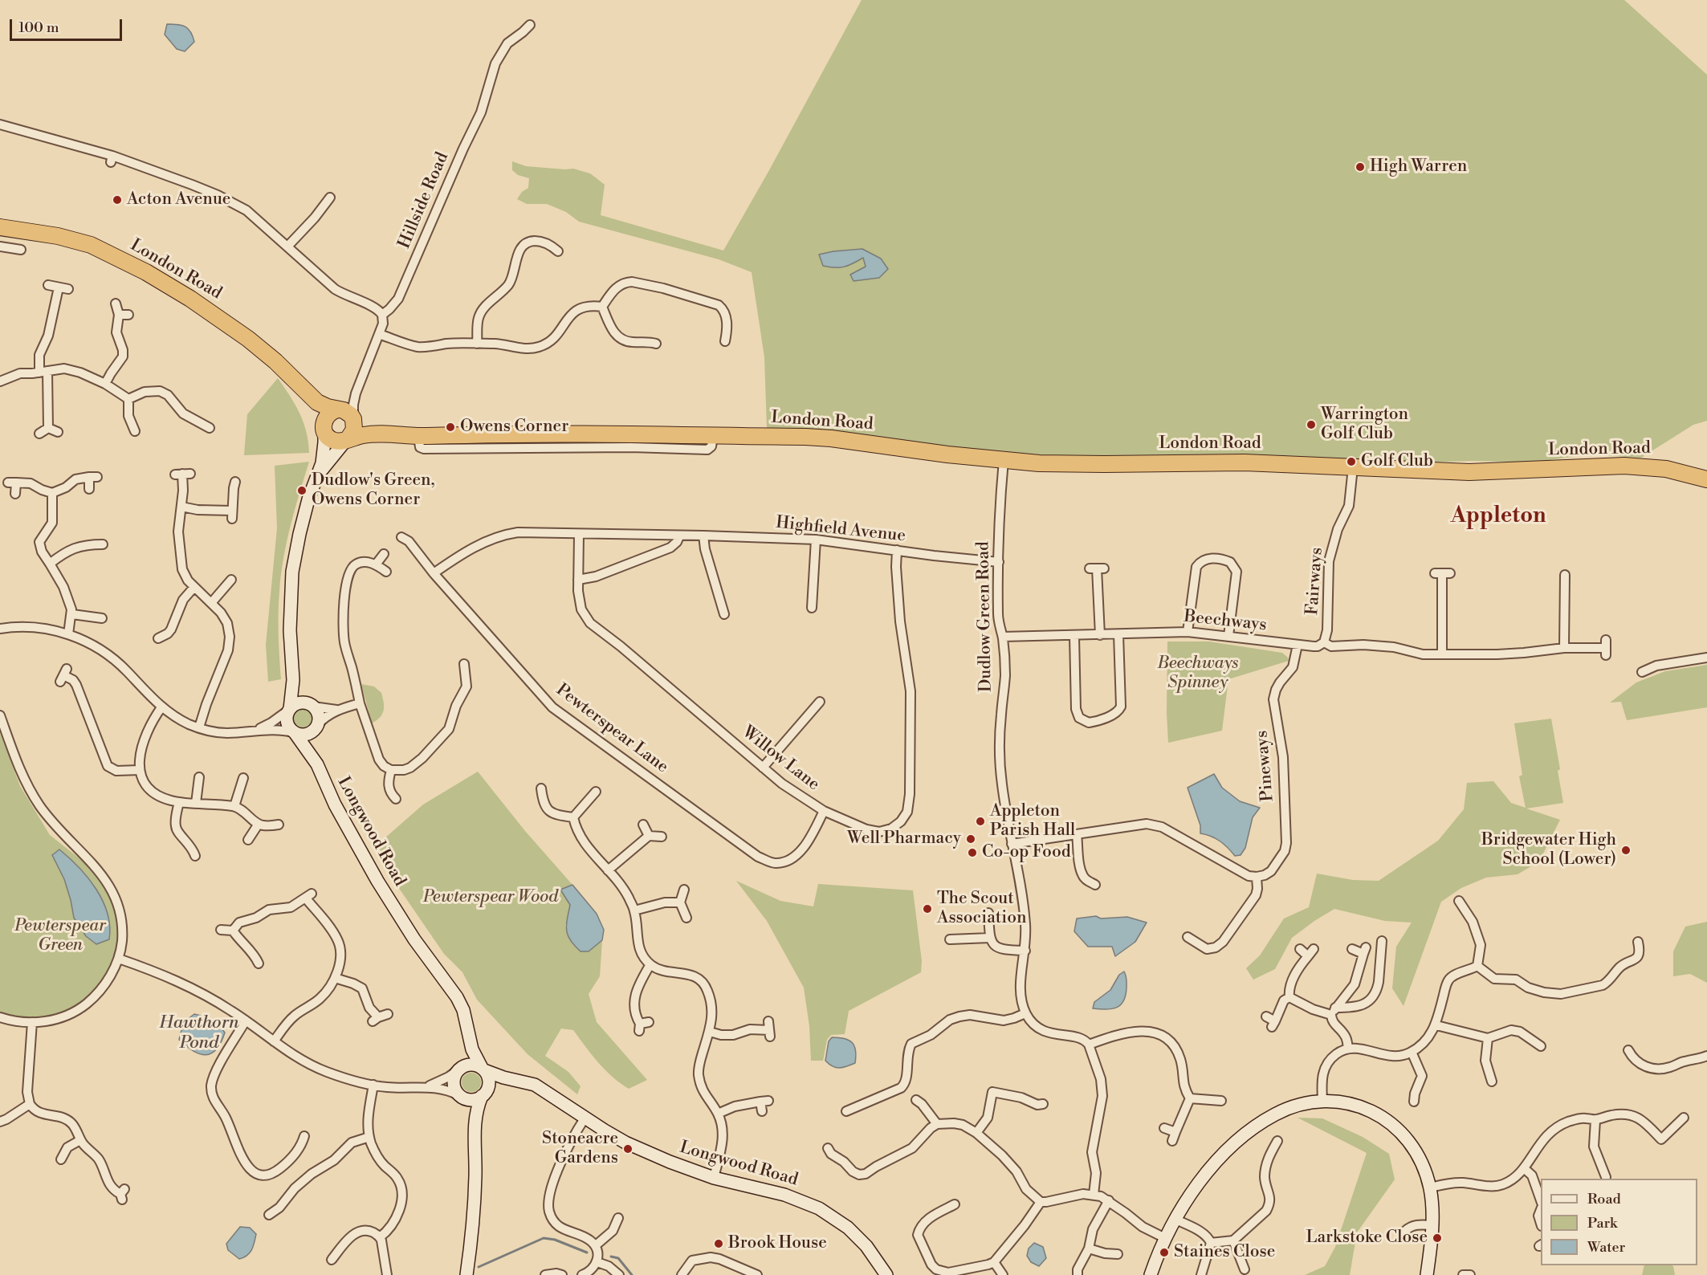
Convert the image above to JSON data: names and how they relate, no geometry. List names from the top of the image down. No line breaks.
{"streets":{"highway":["London Road"],"street":["Hillside Road","Highfield Avenue","Fairways","Dudlow Green Road","Beechways","Pewterspear Lane","Willow Lane","Pineways","Longwood Road"]},"crossings":[["London Road","Fairways"],["London Road","Dudlow Green Road"],["Highfield Avenue","Dudlow Green Road"],["Highfield Avenue","Pewterspear Lane"],["Highfield Avenue","Willow Lane"],["Fairways","Beechways"],["Dudlow Green Road","Beechways"],["Beechways","Pineways"],["Pewterspear Lane","Willow Lane"]],"districts":["Appleton"],"water":["Hawthorn Pond"],"parks":["Beechways Spinney","Pewterspear Wood","Pewterspear Green"],"places":["High Warren","Acton Avenue","Warrington Golf Club","Owens Corner","Golf Club","Dudlow's Green, Owens Corner","Appleton Parish Hall","Well Pharmacy","Bridgewater High School (Lower)","Co-op Food","The Scout Association","Stoneacre Gardens","Larkstoke Close","Brook House","Staines Close"],"legend":["Road","Park","Water"],"scale_bar":"100 m"}
